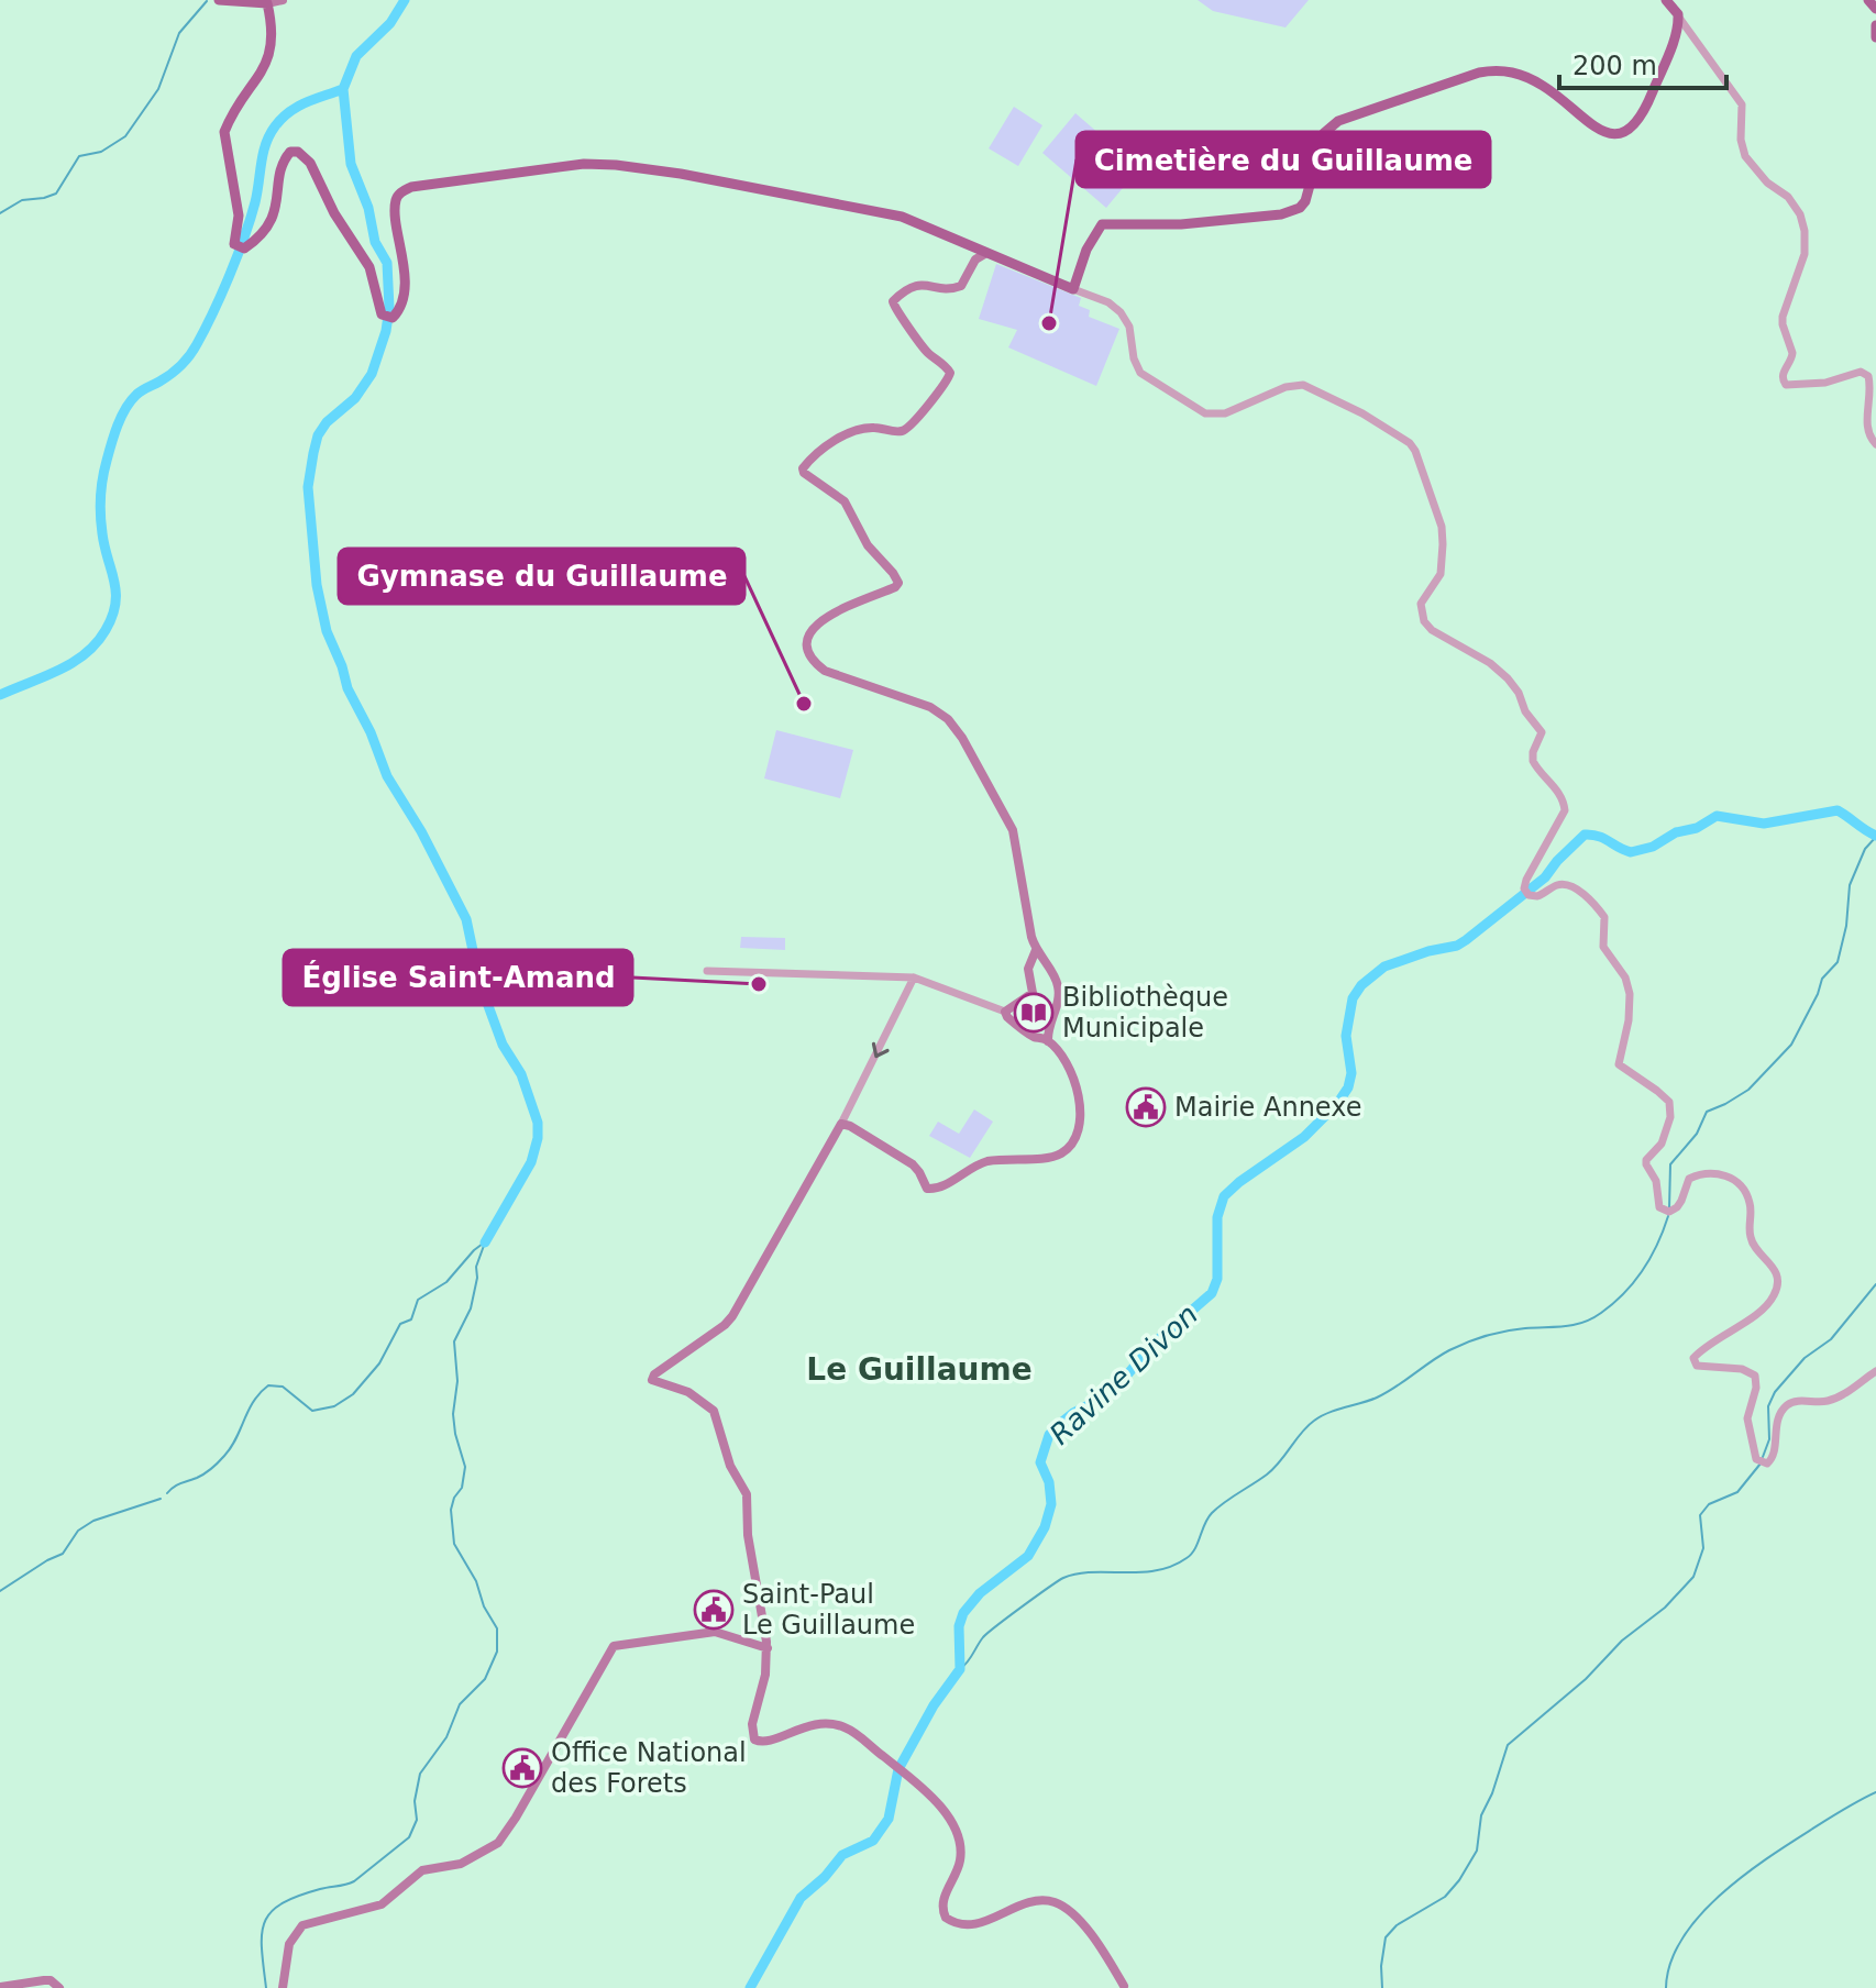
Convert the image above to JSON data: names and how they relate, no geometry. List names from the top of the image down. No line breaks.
{"districts":["Le Guillaume"],"water":["Ravine Divon"],"places":{"other":["Cimetière du Guillaume","Gymnase du Guillaume","Église Saint-Amand"],"library":["Bibliothèque Municipale"],"public building":["Mairie Annexe","Saint-Paul Le Guillaume","Office National des Forets"]},"scale_bar":"200 m"}
